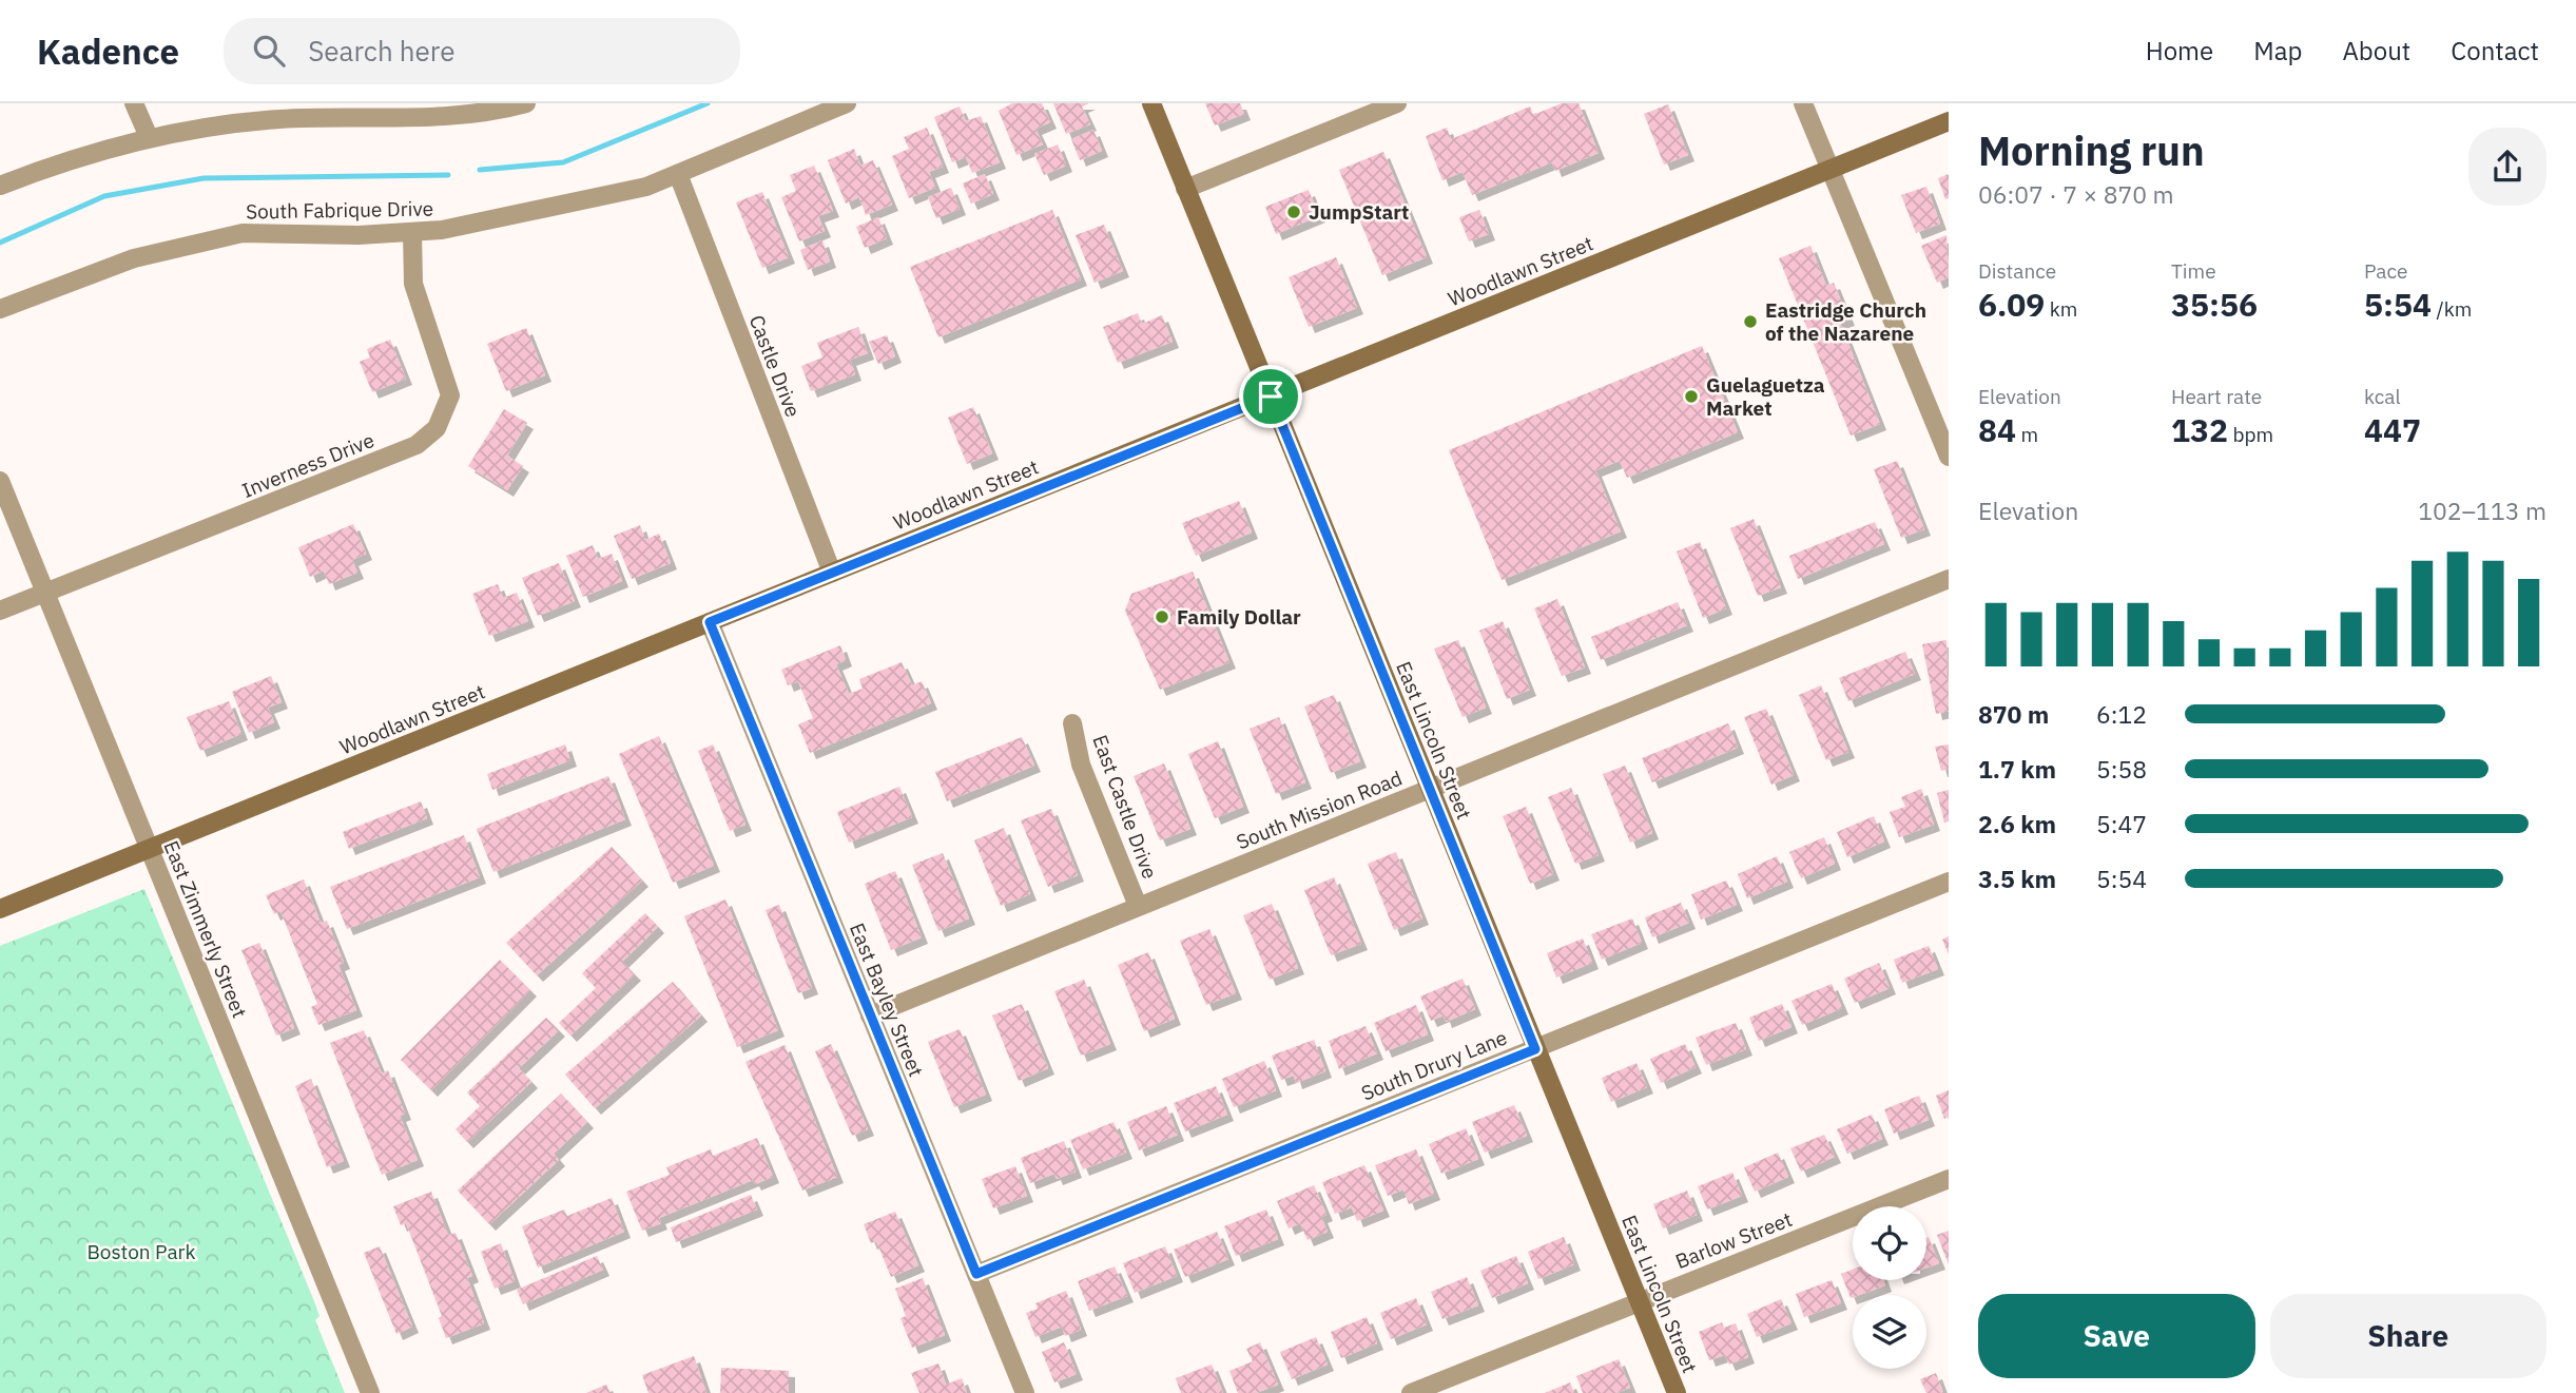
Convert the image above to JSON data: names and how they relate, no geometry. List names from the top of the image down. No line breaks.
{"streets":{"street":["South Fabrique Drive","Woodlawn Street","Castle Drive","Inverness Drive","East Lincoln Street","East Castle Drive","South Mission Road","East Zimmerly Street","East Bayley Street","South Drury Lane","Barlow Street"]},"crossings":[["South Fabrique Drive","Castle Drive"],["South Fabrique Drive","Inverness Drive"],["Woodlawn Street","Castle Drive"],["Woodlawn Street","East Lincoln Street"],["Woodlawn Street","East Zimmerly Street"],["Woodlawn Street","East Bayley Street"],["Inverness Drive","East Zimmerly Street"],["East Lincoln Street","South Mission Road"],["East Lincoln Street","South Drury Lane"],["East Lincoln Street","Barlow Street"],["East Castle Drive","South Mission Road"],["South Mission Road","East Bayley Street"],["East Bayley Street","South Drury Lane"]],"parks":["Boston Park"],"places":["JumpStart","Eastridge Church of the Nazarene","Guelaguetza Market","Family Dollar"],"page":{"header":"Kadence","search":"Search here","nav":["Home","Map","About","Contact"],"heading":["Morning run","06:07 · 7 × 870 m"],"stats":[["Distance","6.09 km"],["Time","35:56"],["Pace","5:54 /km"],["Elevation","84 m"],["Heart rate","132 bpm"],["kcal","447"]],"chart":["Elevation","102–113 m"],"list":[{"name":"870 m","note":"6:12"},{"name":"1.7 km","note":"5:58"},{"name":"2.6 km","note":"5:47"},{"name":"3.5 km","note":"5:54"}],"buttons":["Save","Share"]}}
